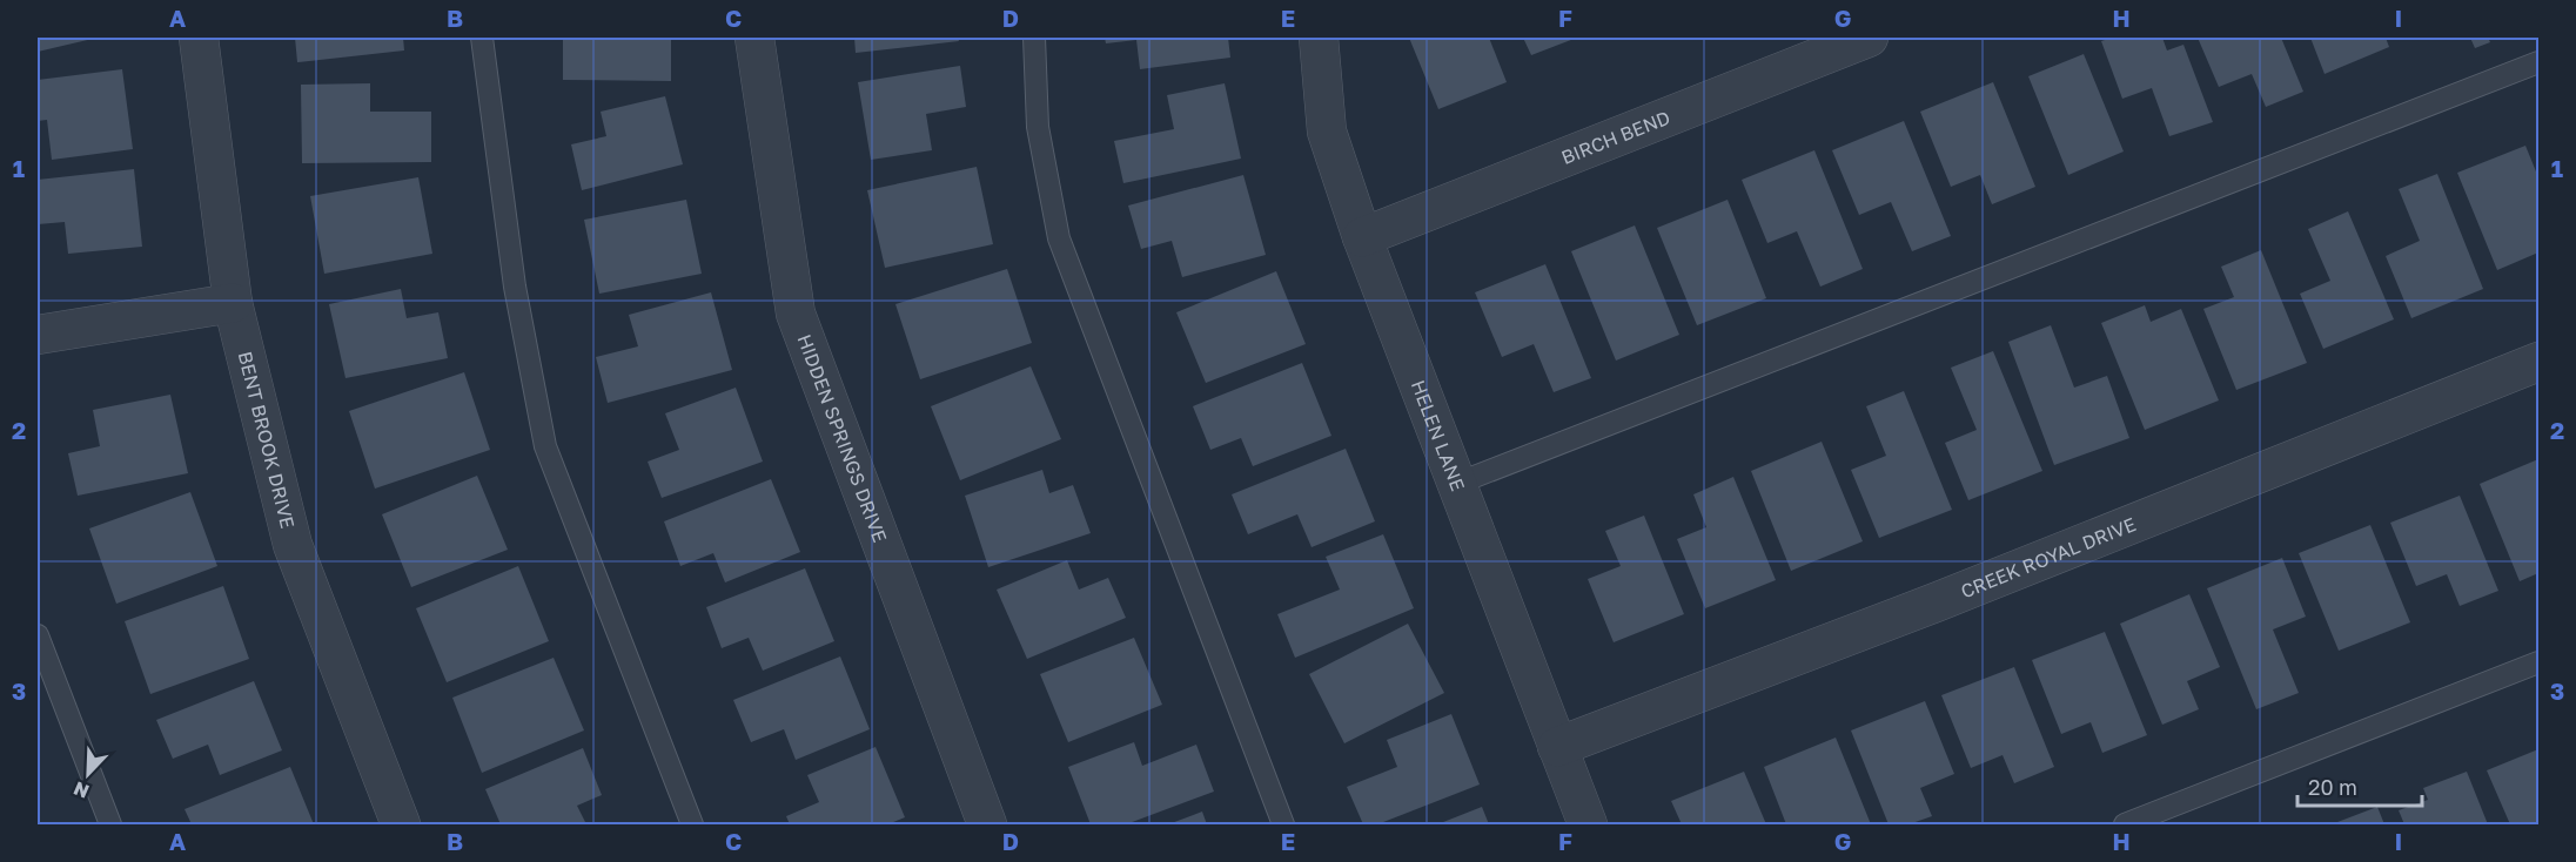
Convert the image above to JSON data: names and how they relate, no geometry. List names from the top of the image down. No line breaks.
{"streets":{"street":["BIRCH BEND","HELEN LANE","HIDDEN SPRINGS DRIVE","BENT BROOK DRIVE","CREEK ROYAL DRIVE"]},"crossings":[["BIRCH BEND","HELEN LANE"],["HELEN LANE","CREEK ROYAL DRIVE"]],"scale_bar":"20 m","north":"bottom left","grid":{"columns":["A","B","C","D","E","F","G","H","I"],"rows":["1","2","3"]}}
